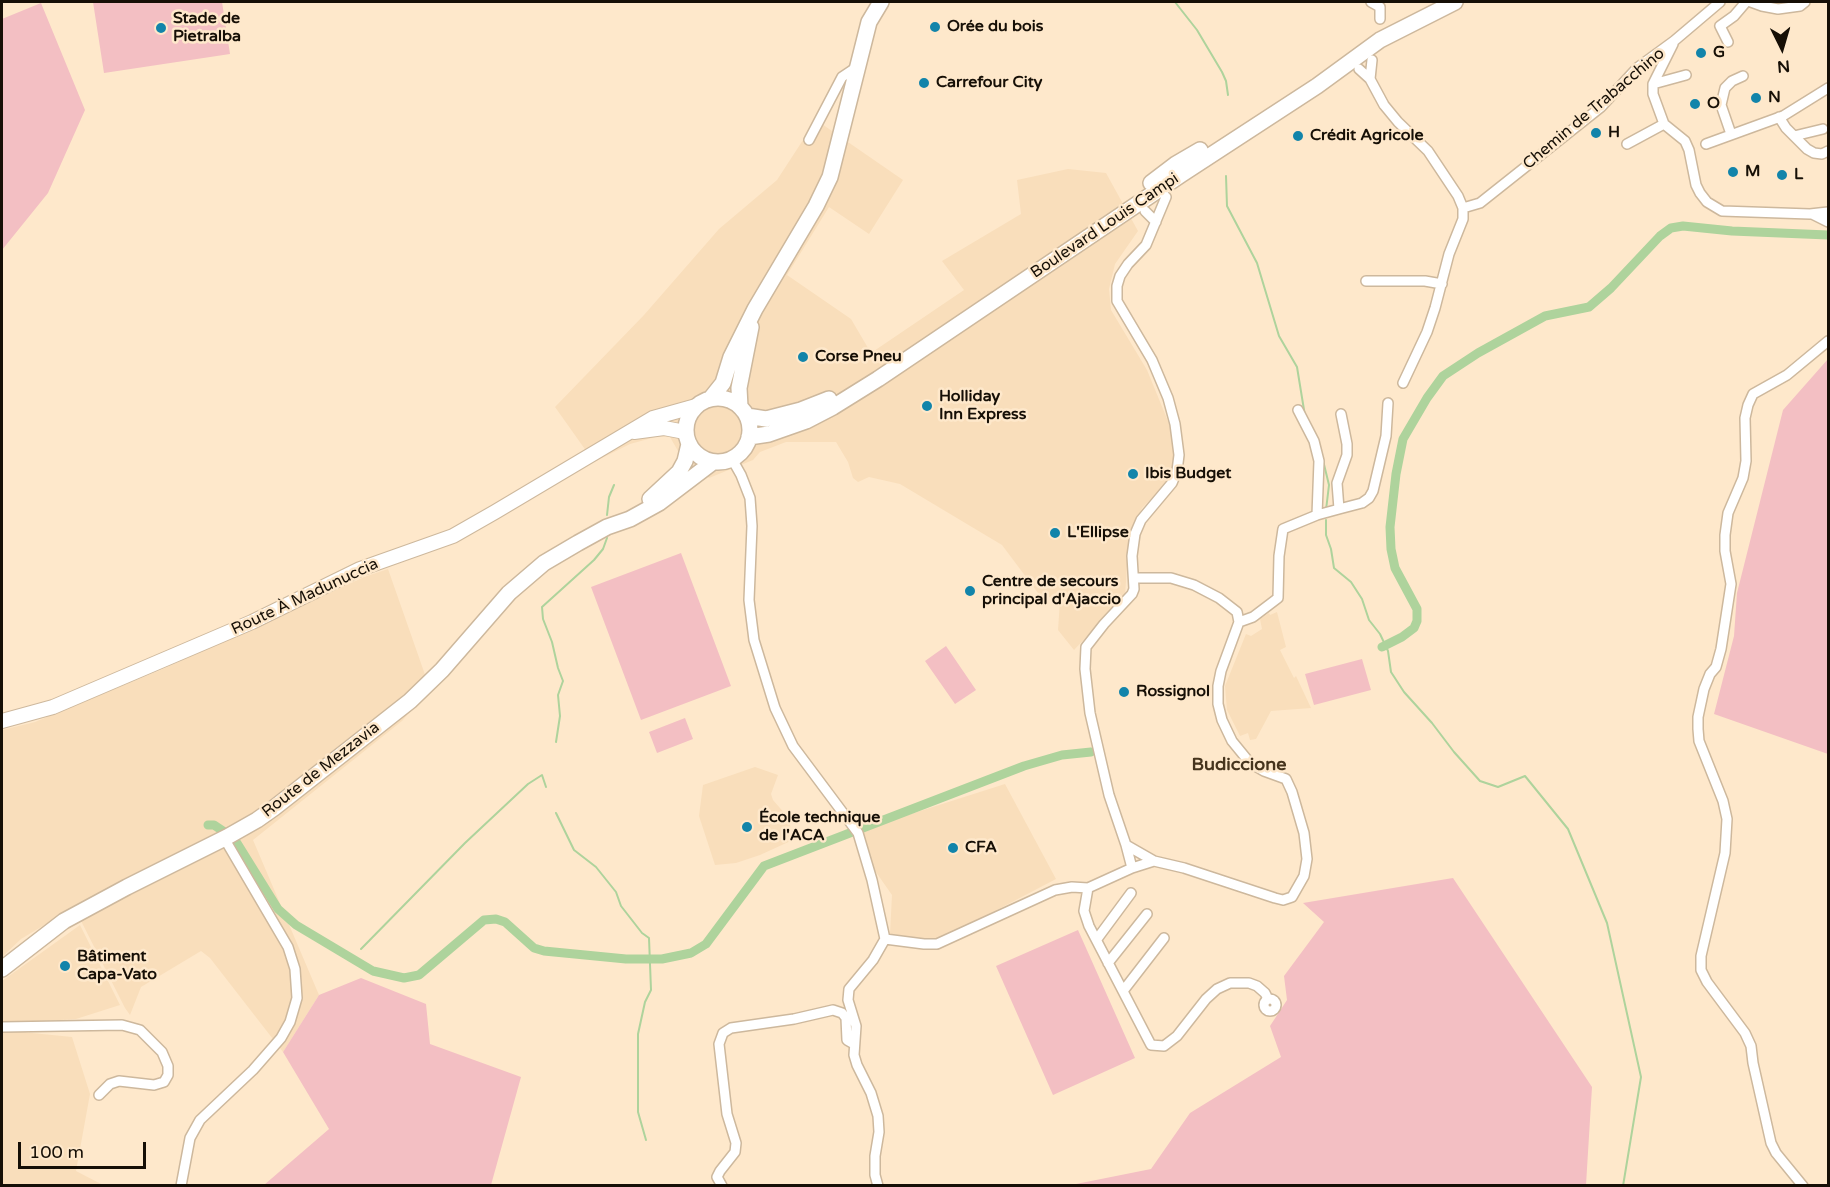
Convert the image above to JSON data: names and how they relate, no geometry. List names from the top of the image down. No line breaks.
{"streets":{"main road":["Boulevard Louis Campi","Route À Madunuccia","Route de Mezzavia"],"street":["Chemin de Trabacchino"]},"crossings":[["Boulevard Louis Campi","Route À Madunuccia"],["Boulevard Louis Campi","Route de Mezzavia"],["Route À Madunuccia","Route de Mezzavia"]],"districts":["Budiccione"],"places":["Orée du bois","Stade de Pietralba","G","Carrefour City","N","O","H","Crédit Agricole","M","L","Corse Pneu","Holliday Inn Express","Ibis Budget","L'Ellipse","Centre de secours principal d'Ajaccio","Rossignol","École technique de l'ACA","CFA","Bâtiment Capa-Vato"],"scale_bar":"100 m","north":"bottom"}
